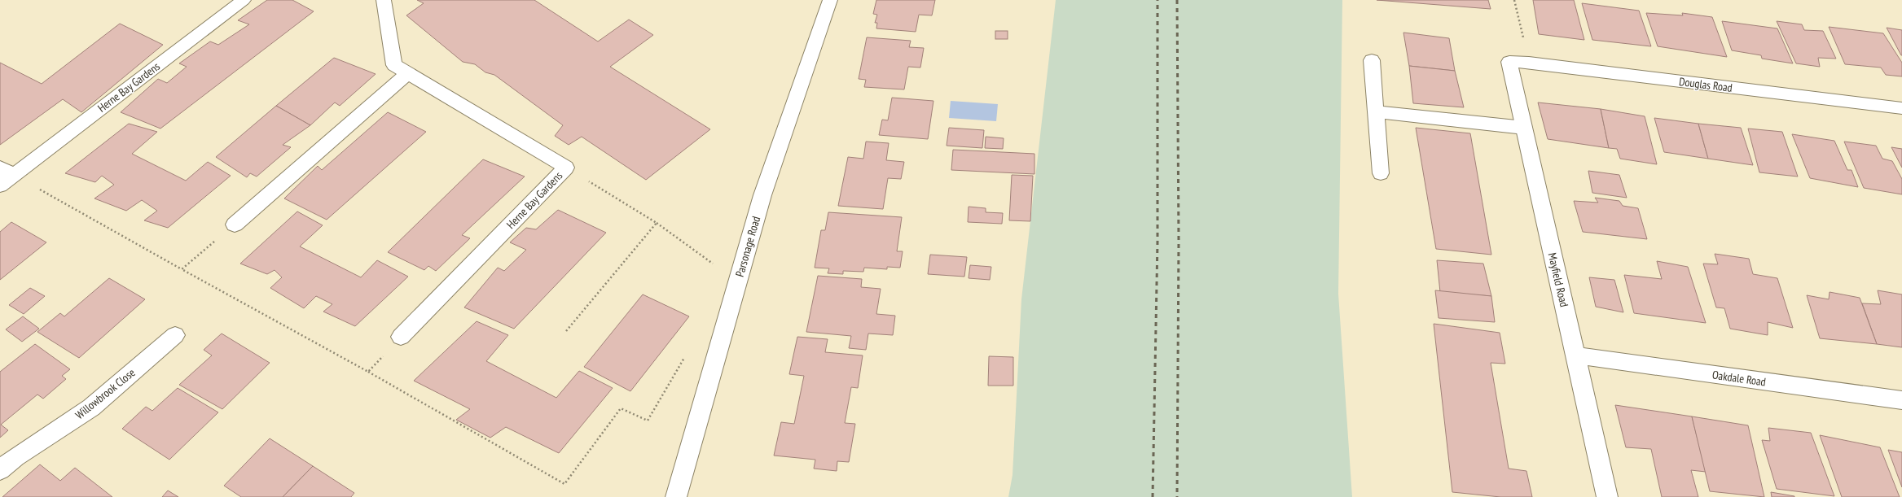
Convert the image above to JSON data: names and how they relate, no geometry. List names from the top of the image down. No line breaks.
{"streets":{"street":["Douglas Road","Herne Bay Gardens","Parsonage Road","Mayfield Road","Oakdale Road","Willowbrook Close"]},"crossings":[["Douglas Road","Mayfield Road"],["Mayfield Road","Oakdale Road"]]}
